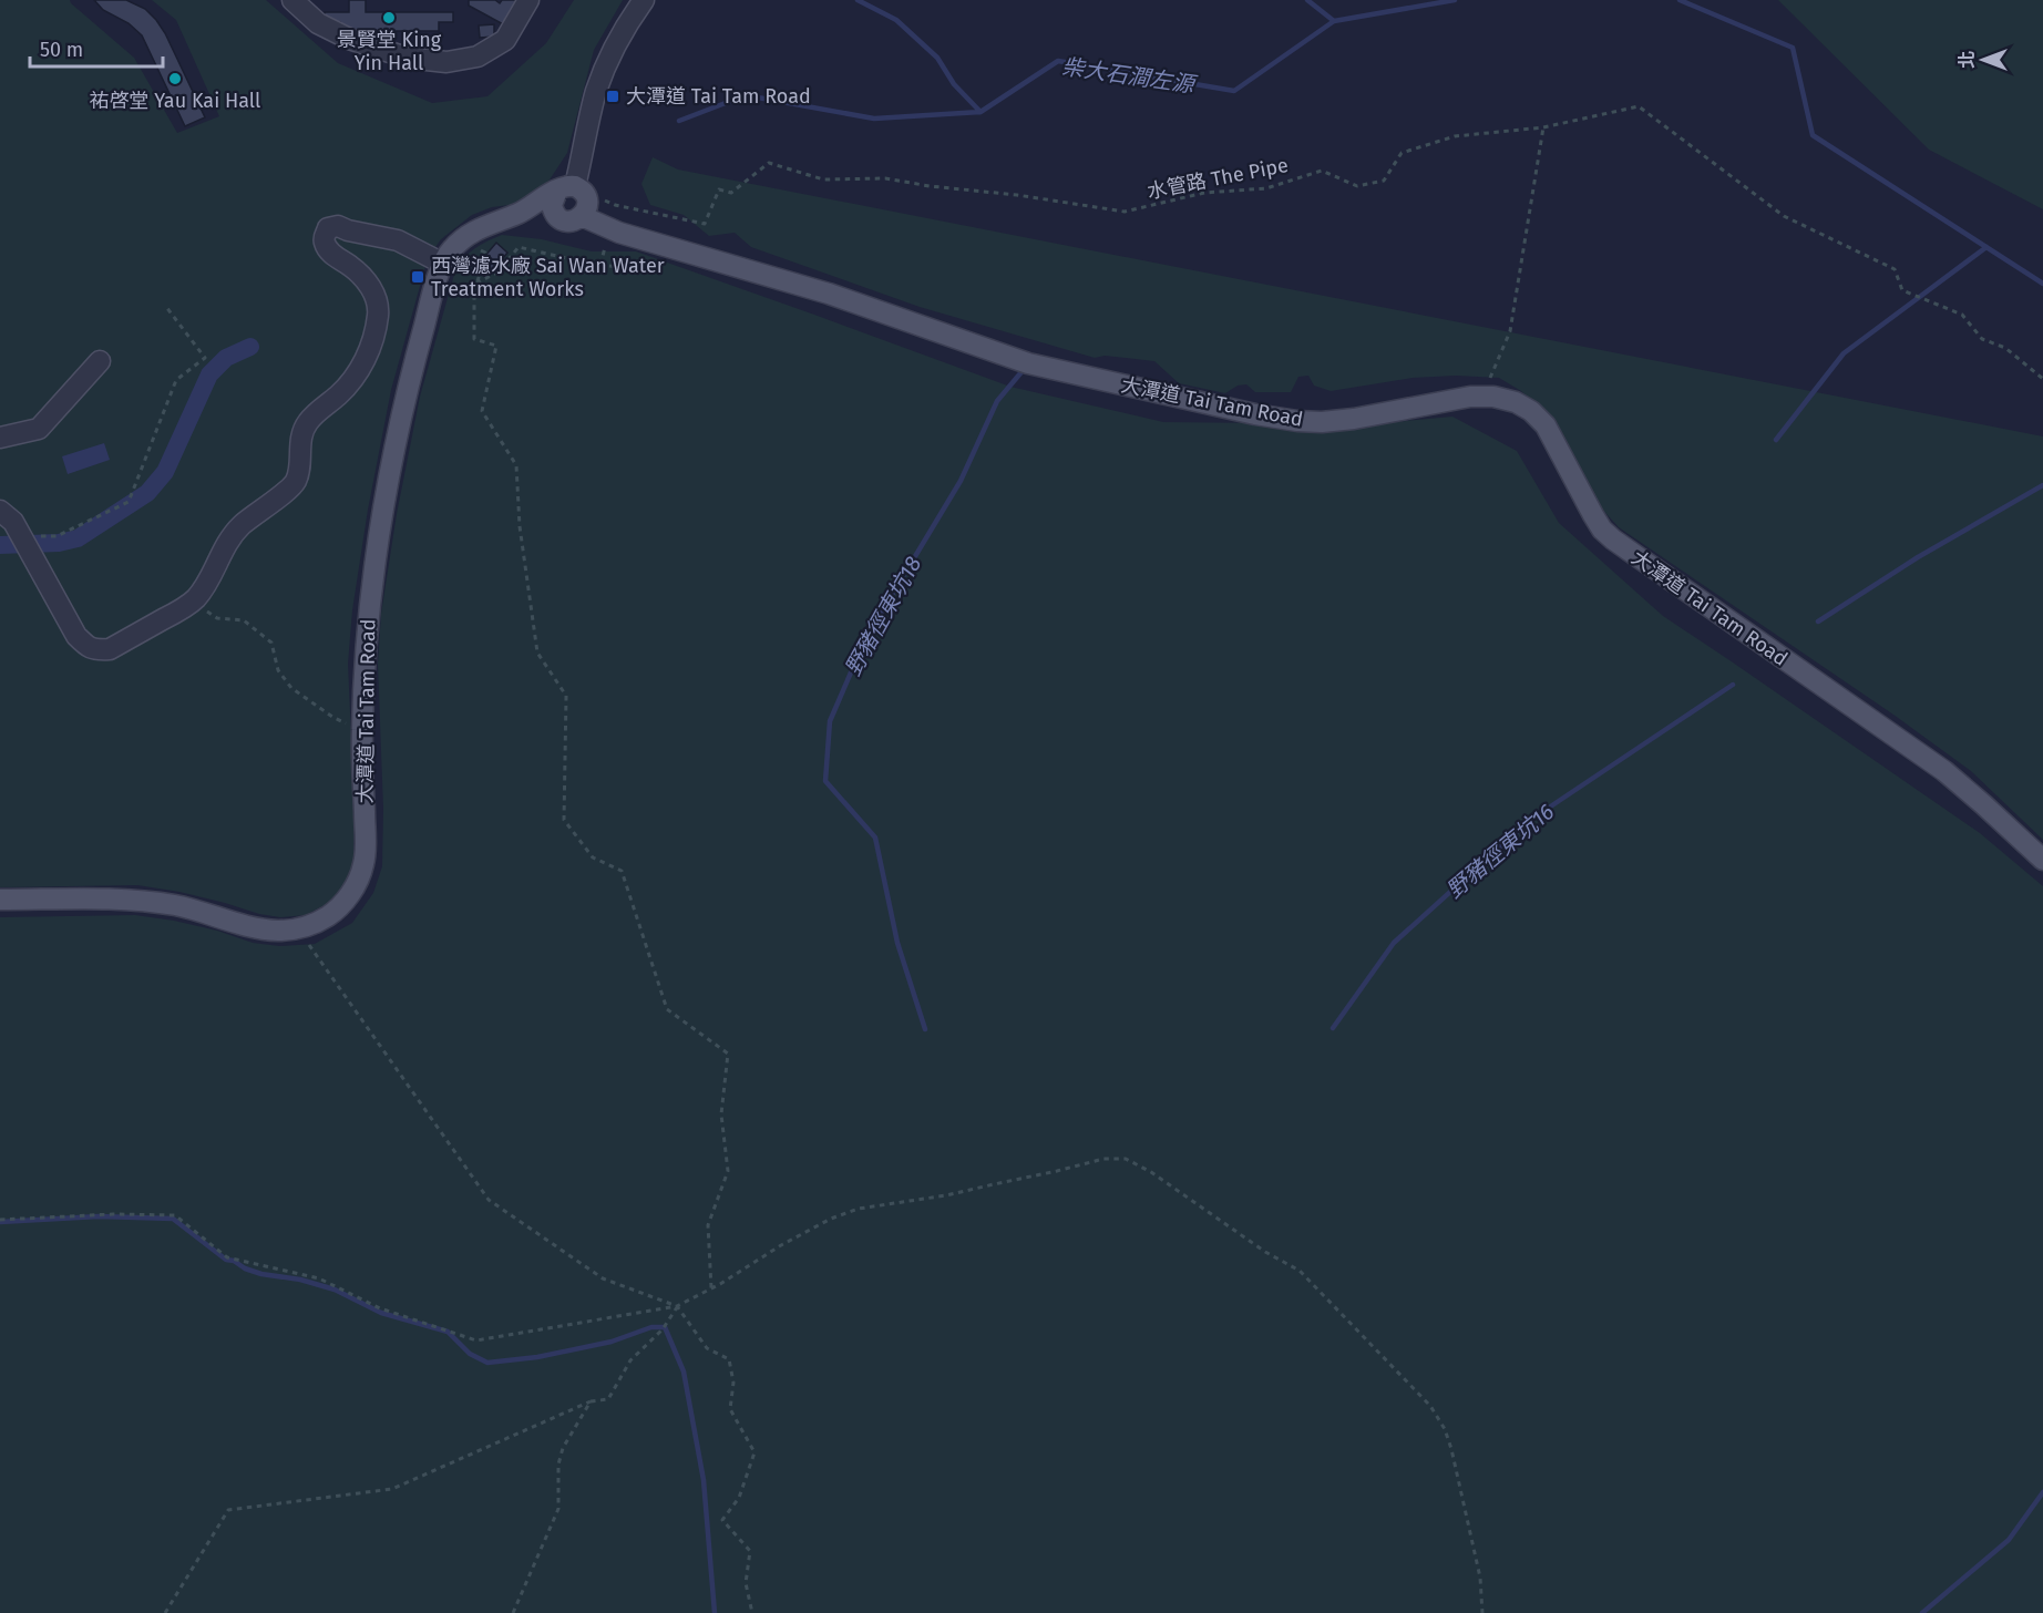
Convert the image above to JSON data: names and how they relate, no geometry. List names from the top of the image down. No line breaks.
{"streets":{"main road":["大潭道 Tai Tam Road"],"path":["水管路 The Pipe"]},"water":["柴大石澗左源","野豬徑東坑18","野豬徑東坑16"],"places":{"other":["景賢堂 King Yin Hall","祐啓堂 Yau Kai Hall"],"transit":["大潭道 Tai Tam Road","西灣濾水廠 Sai Wan Water Treatment Works"]},"scale_bar":"50 m","north":"left"}
